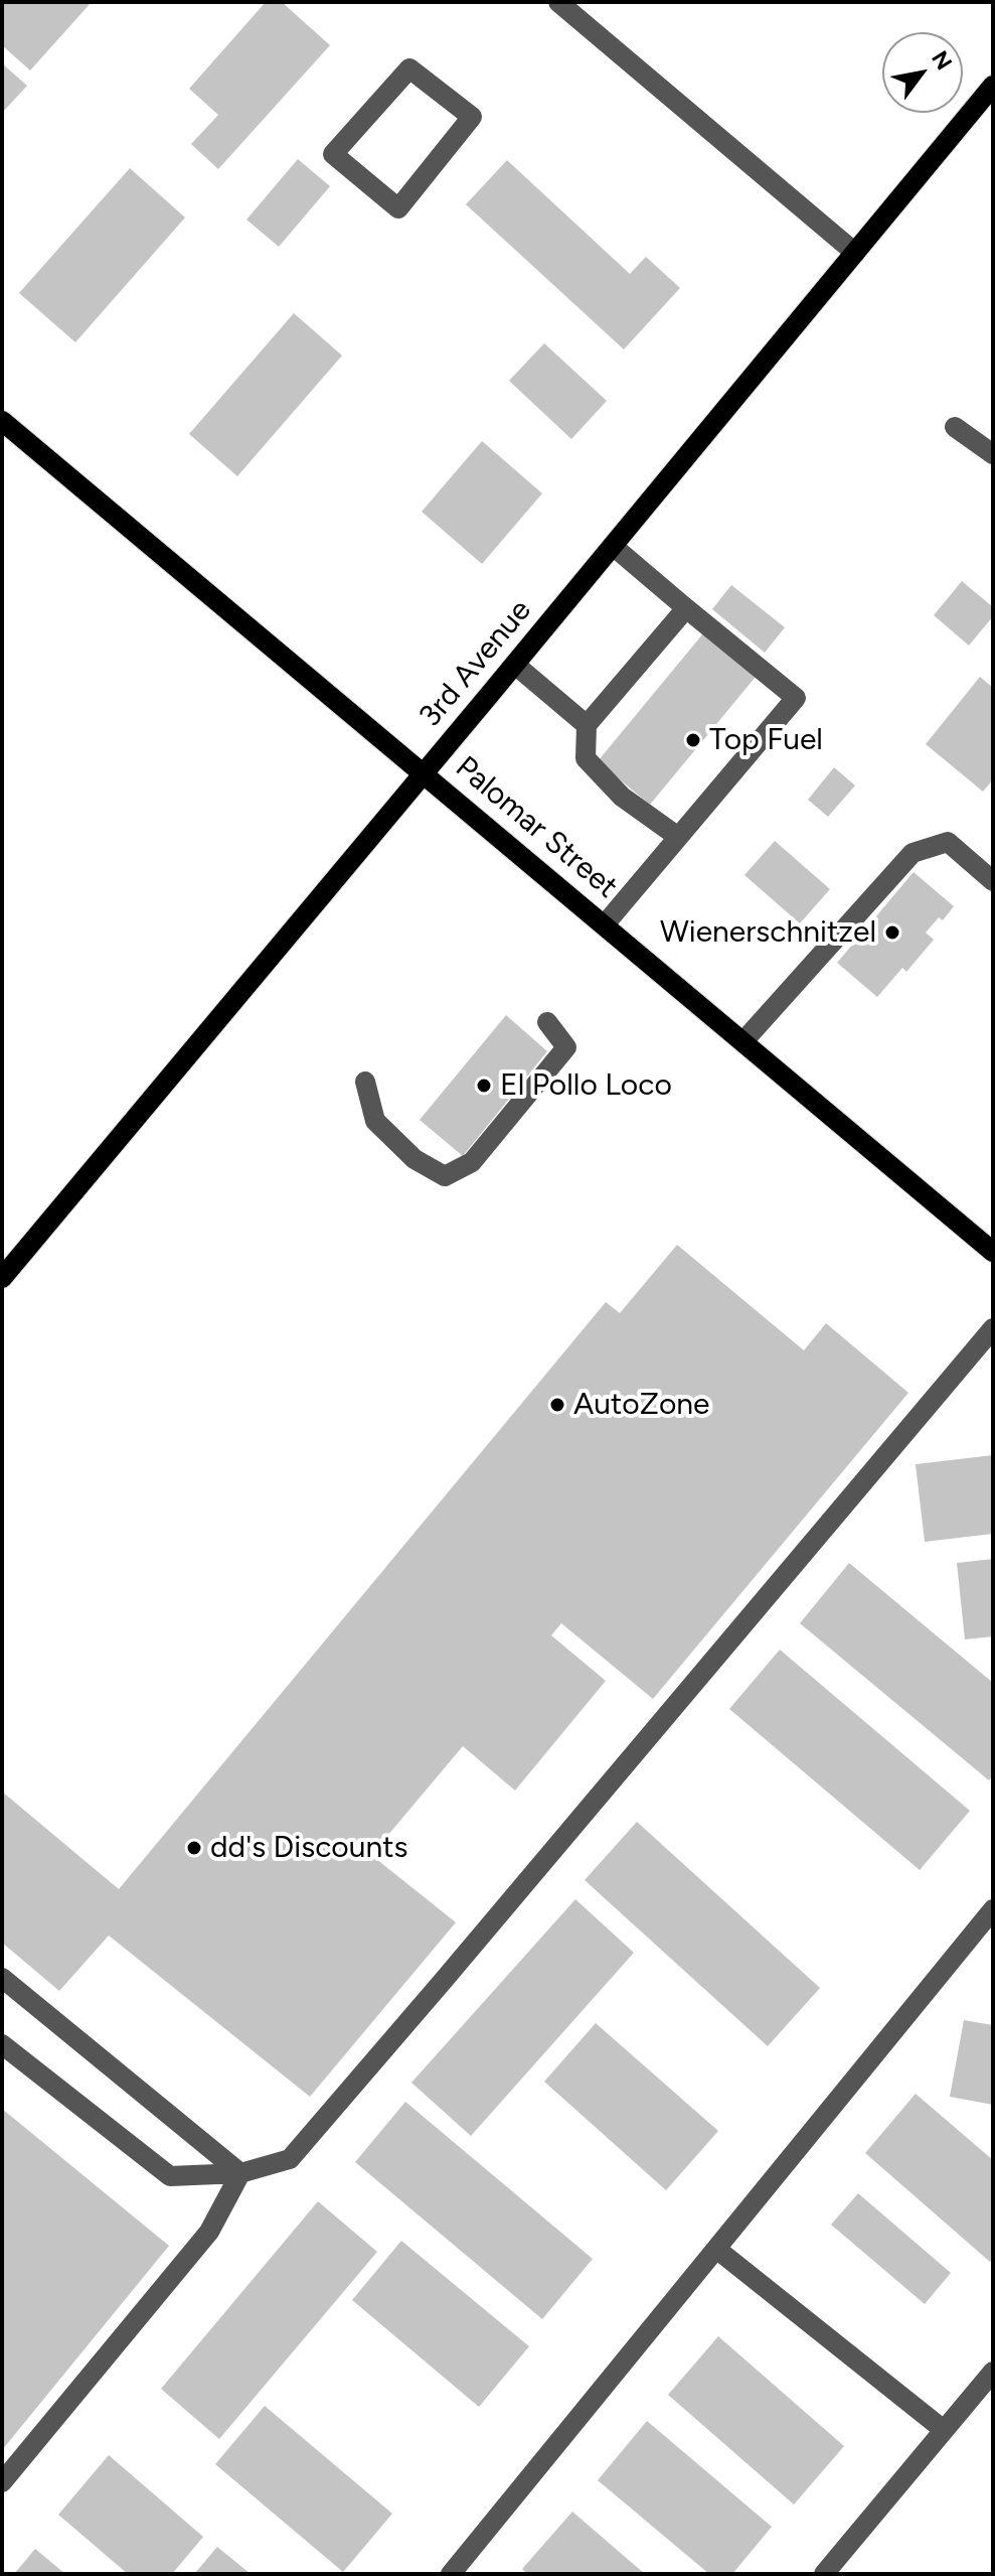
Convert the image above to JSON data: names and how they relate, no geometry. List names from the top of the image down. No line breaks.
{"streets":{"main road":["3rd Avenue","Palomar Street"]},"crossings":[["3rd Avenue","Palomar Street"]],"places":["Top Fuel","Wienerschnitzel","El Pollo Loco","AutoZone","dd's Discounts"],"north":"top right"}
